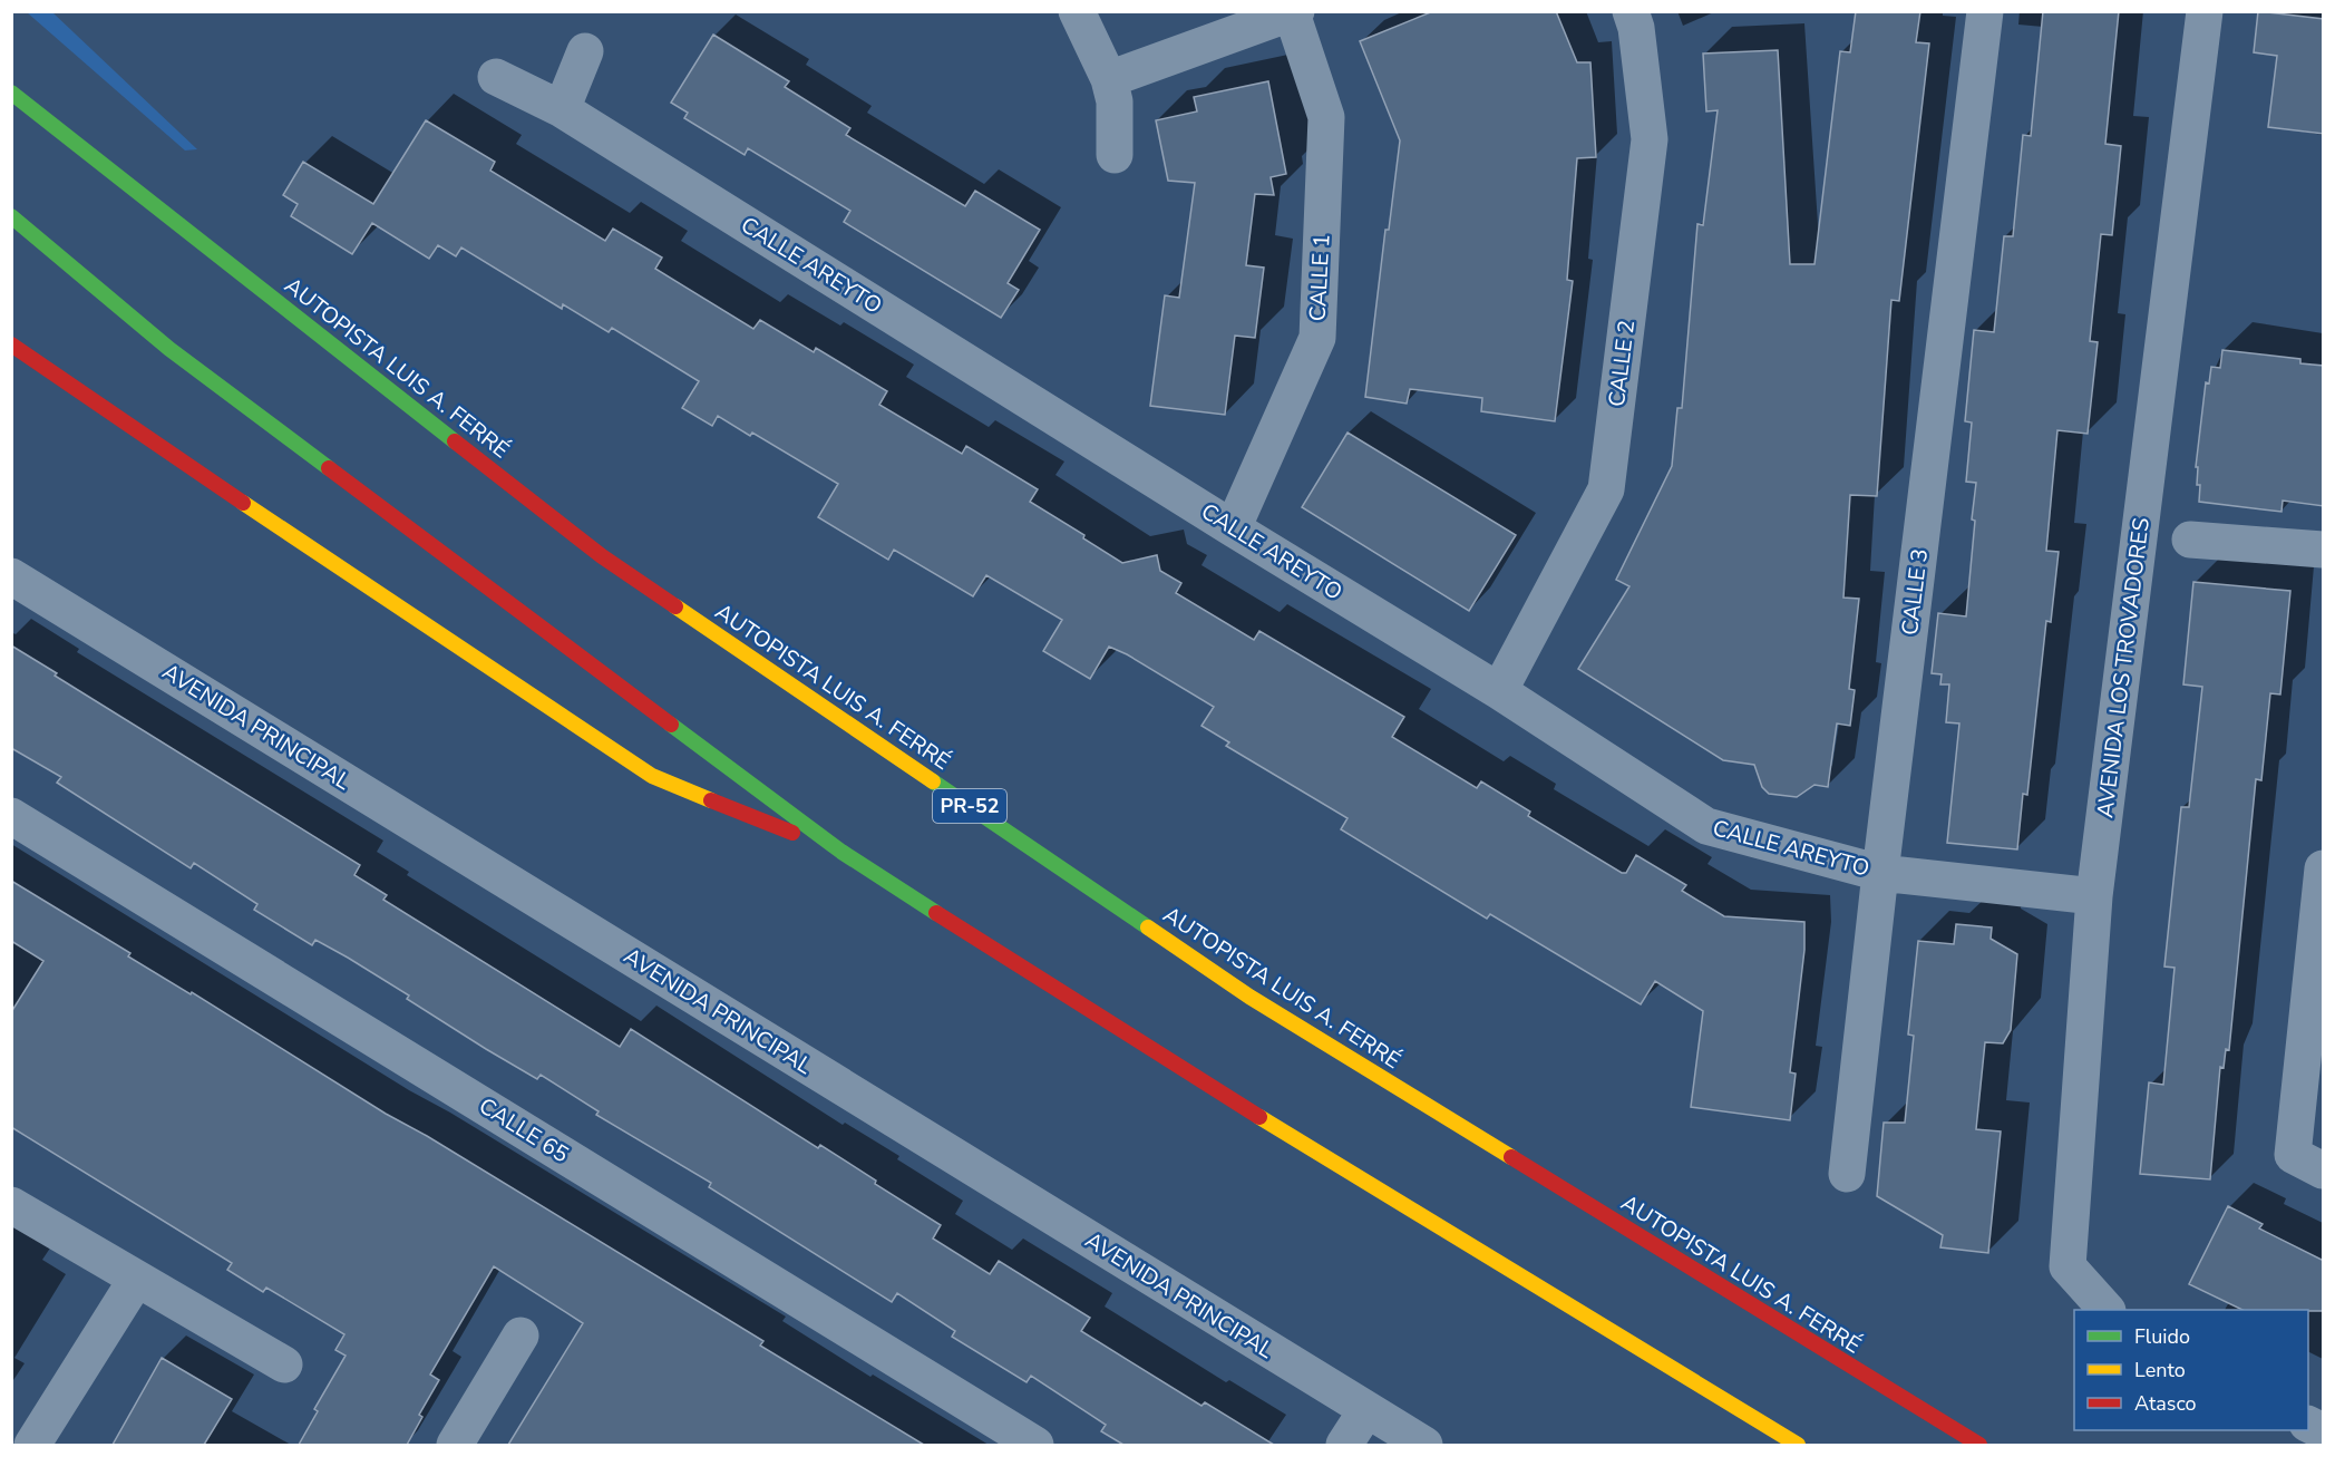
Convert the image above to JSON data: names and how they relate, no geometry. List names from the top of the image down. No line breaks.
{"streets":{"highway":["AUTOPISTA LUIS A. FERRÉ","PR-52"],"street":["CALLE AREYTO","CALLE 1","CALLE 2","CALLE 3","AVENIDA LOS TROVADORES","AVENIDA PRINCIPAL","CALLE 65"]},"crossings":[["CALLE AREYTO","CALLE 1"],["CALLE AREYTO","CALLE 2"],["CALLE AREYTO","CALLE 3"],["CALLE AREYTO","AVENIDA LOS TROVADORES"]],"legend":["Fluido","Lento","Atasco"]}
